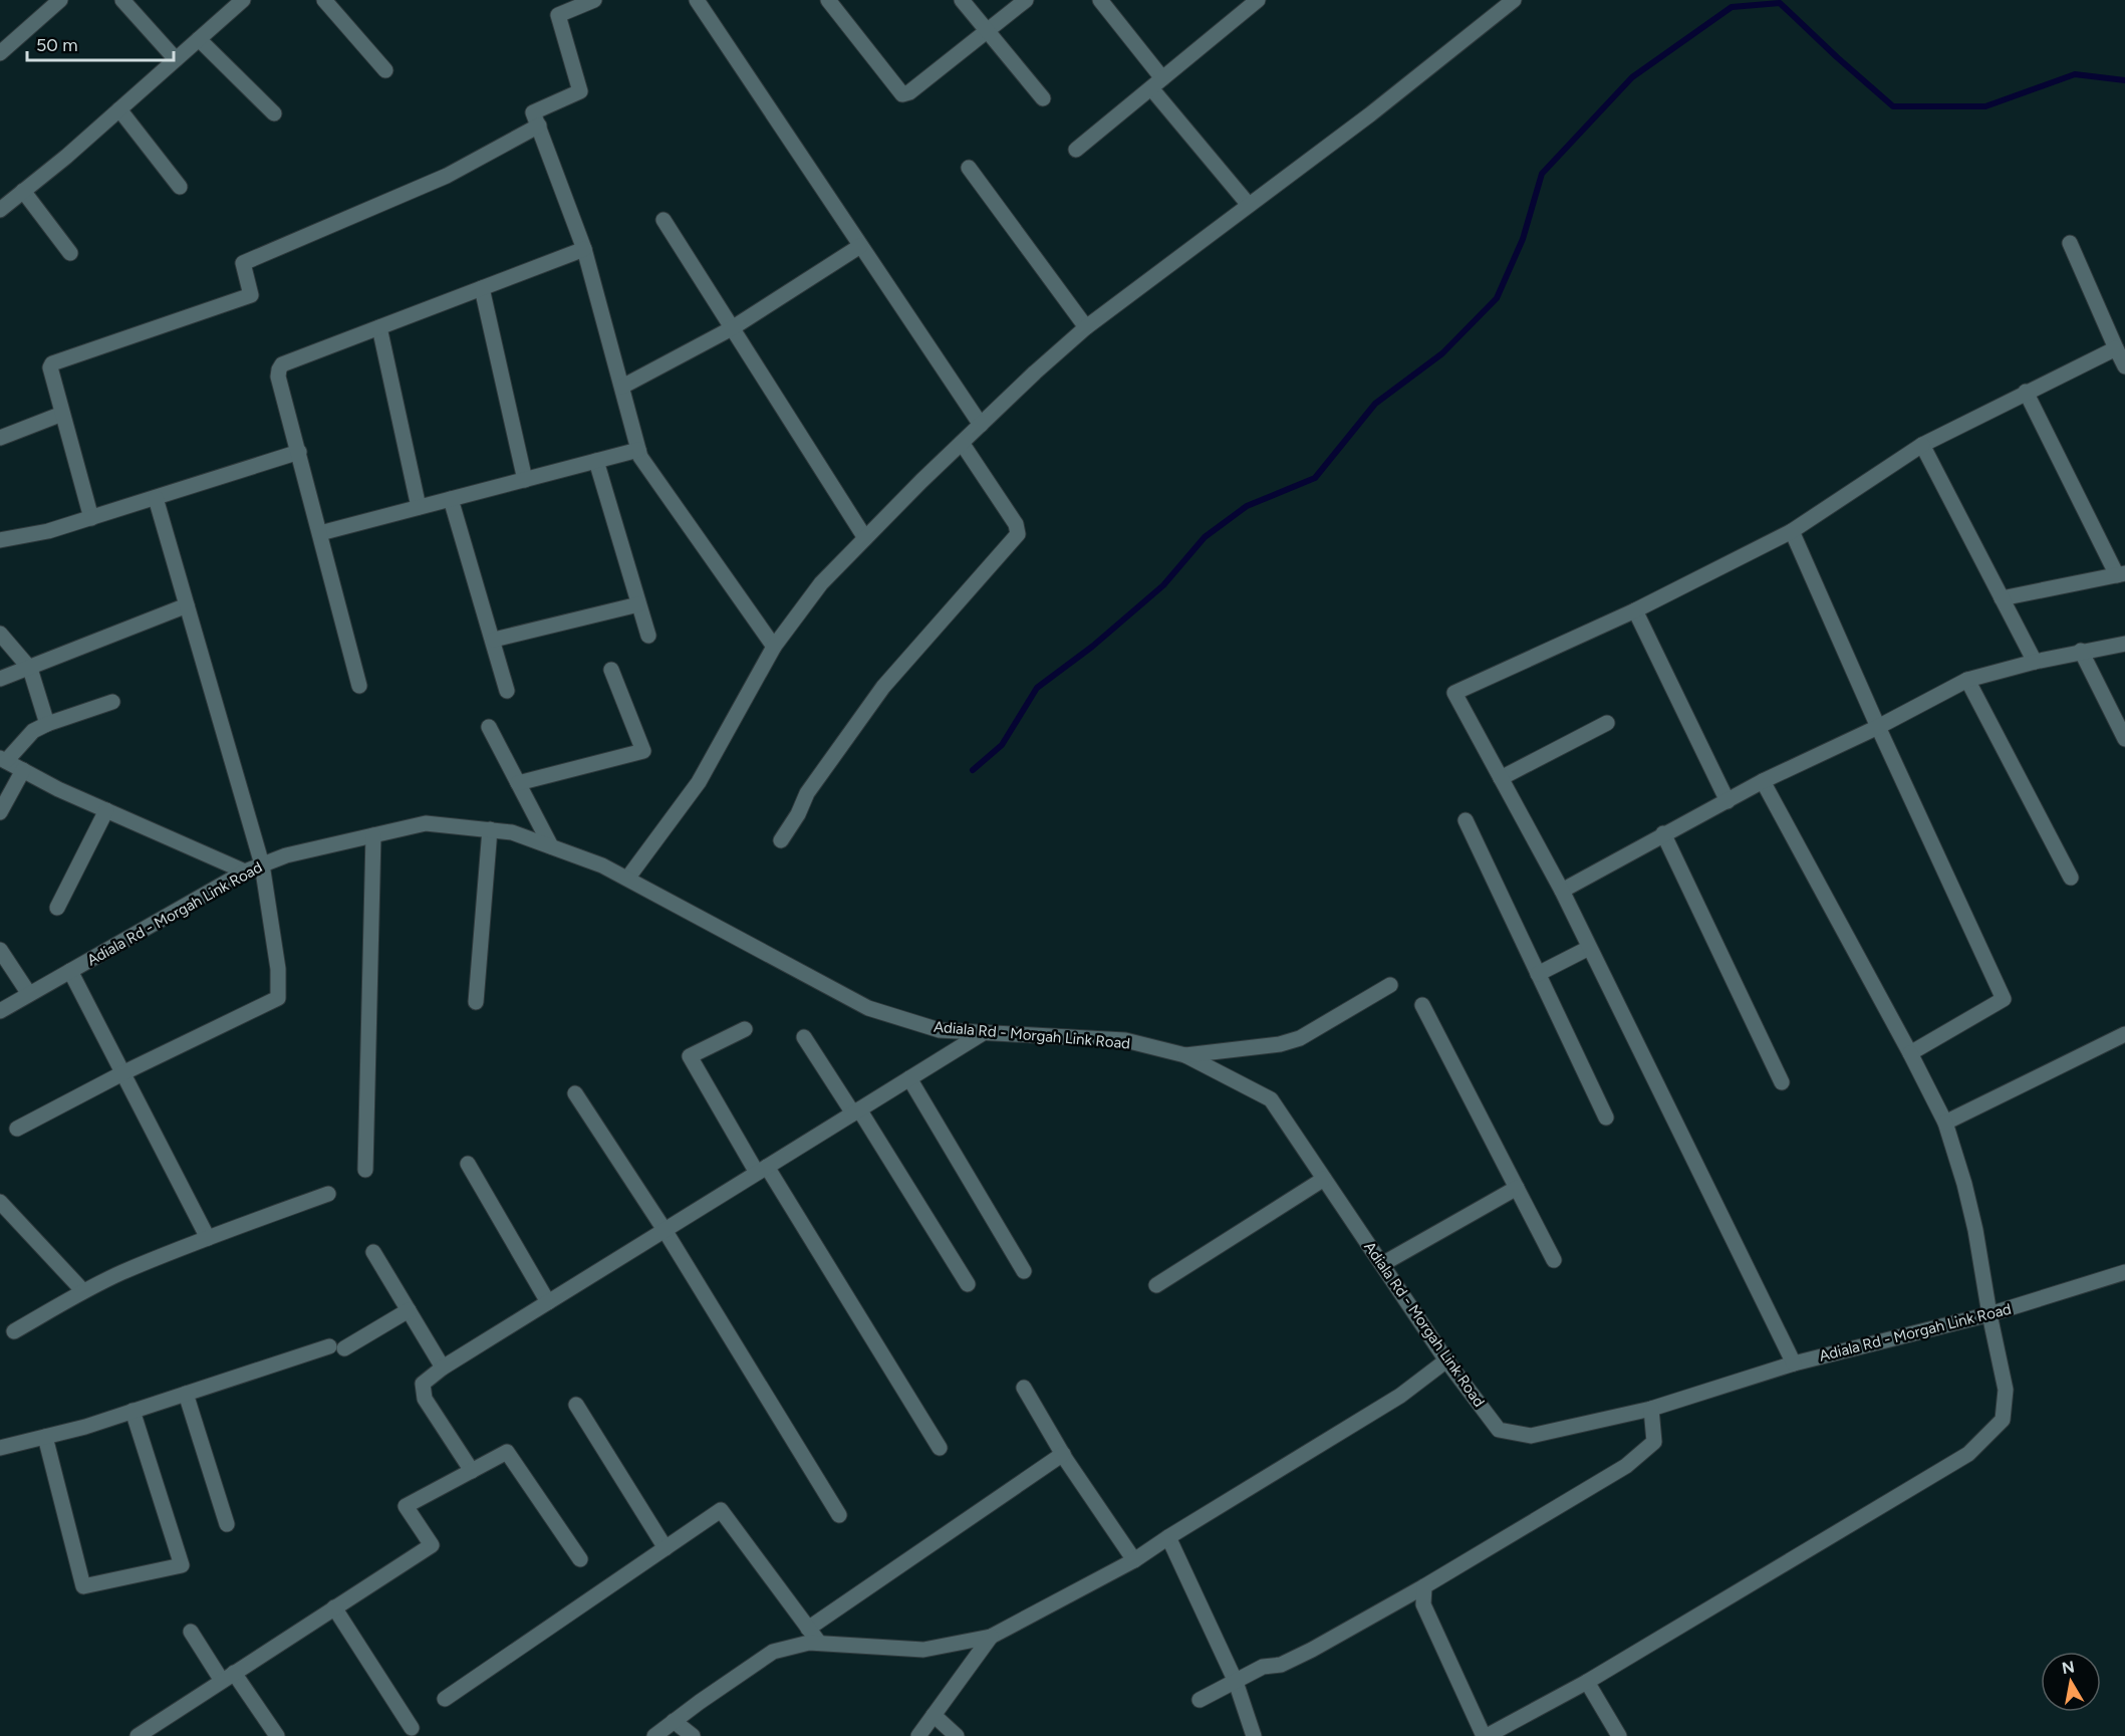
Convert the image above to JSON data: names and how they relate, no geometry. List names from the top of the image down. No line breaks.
{"streets":{"street":["Adiala Rd - Morgah Link Road"]},"scale_bar":"50 m","north":"top"}
